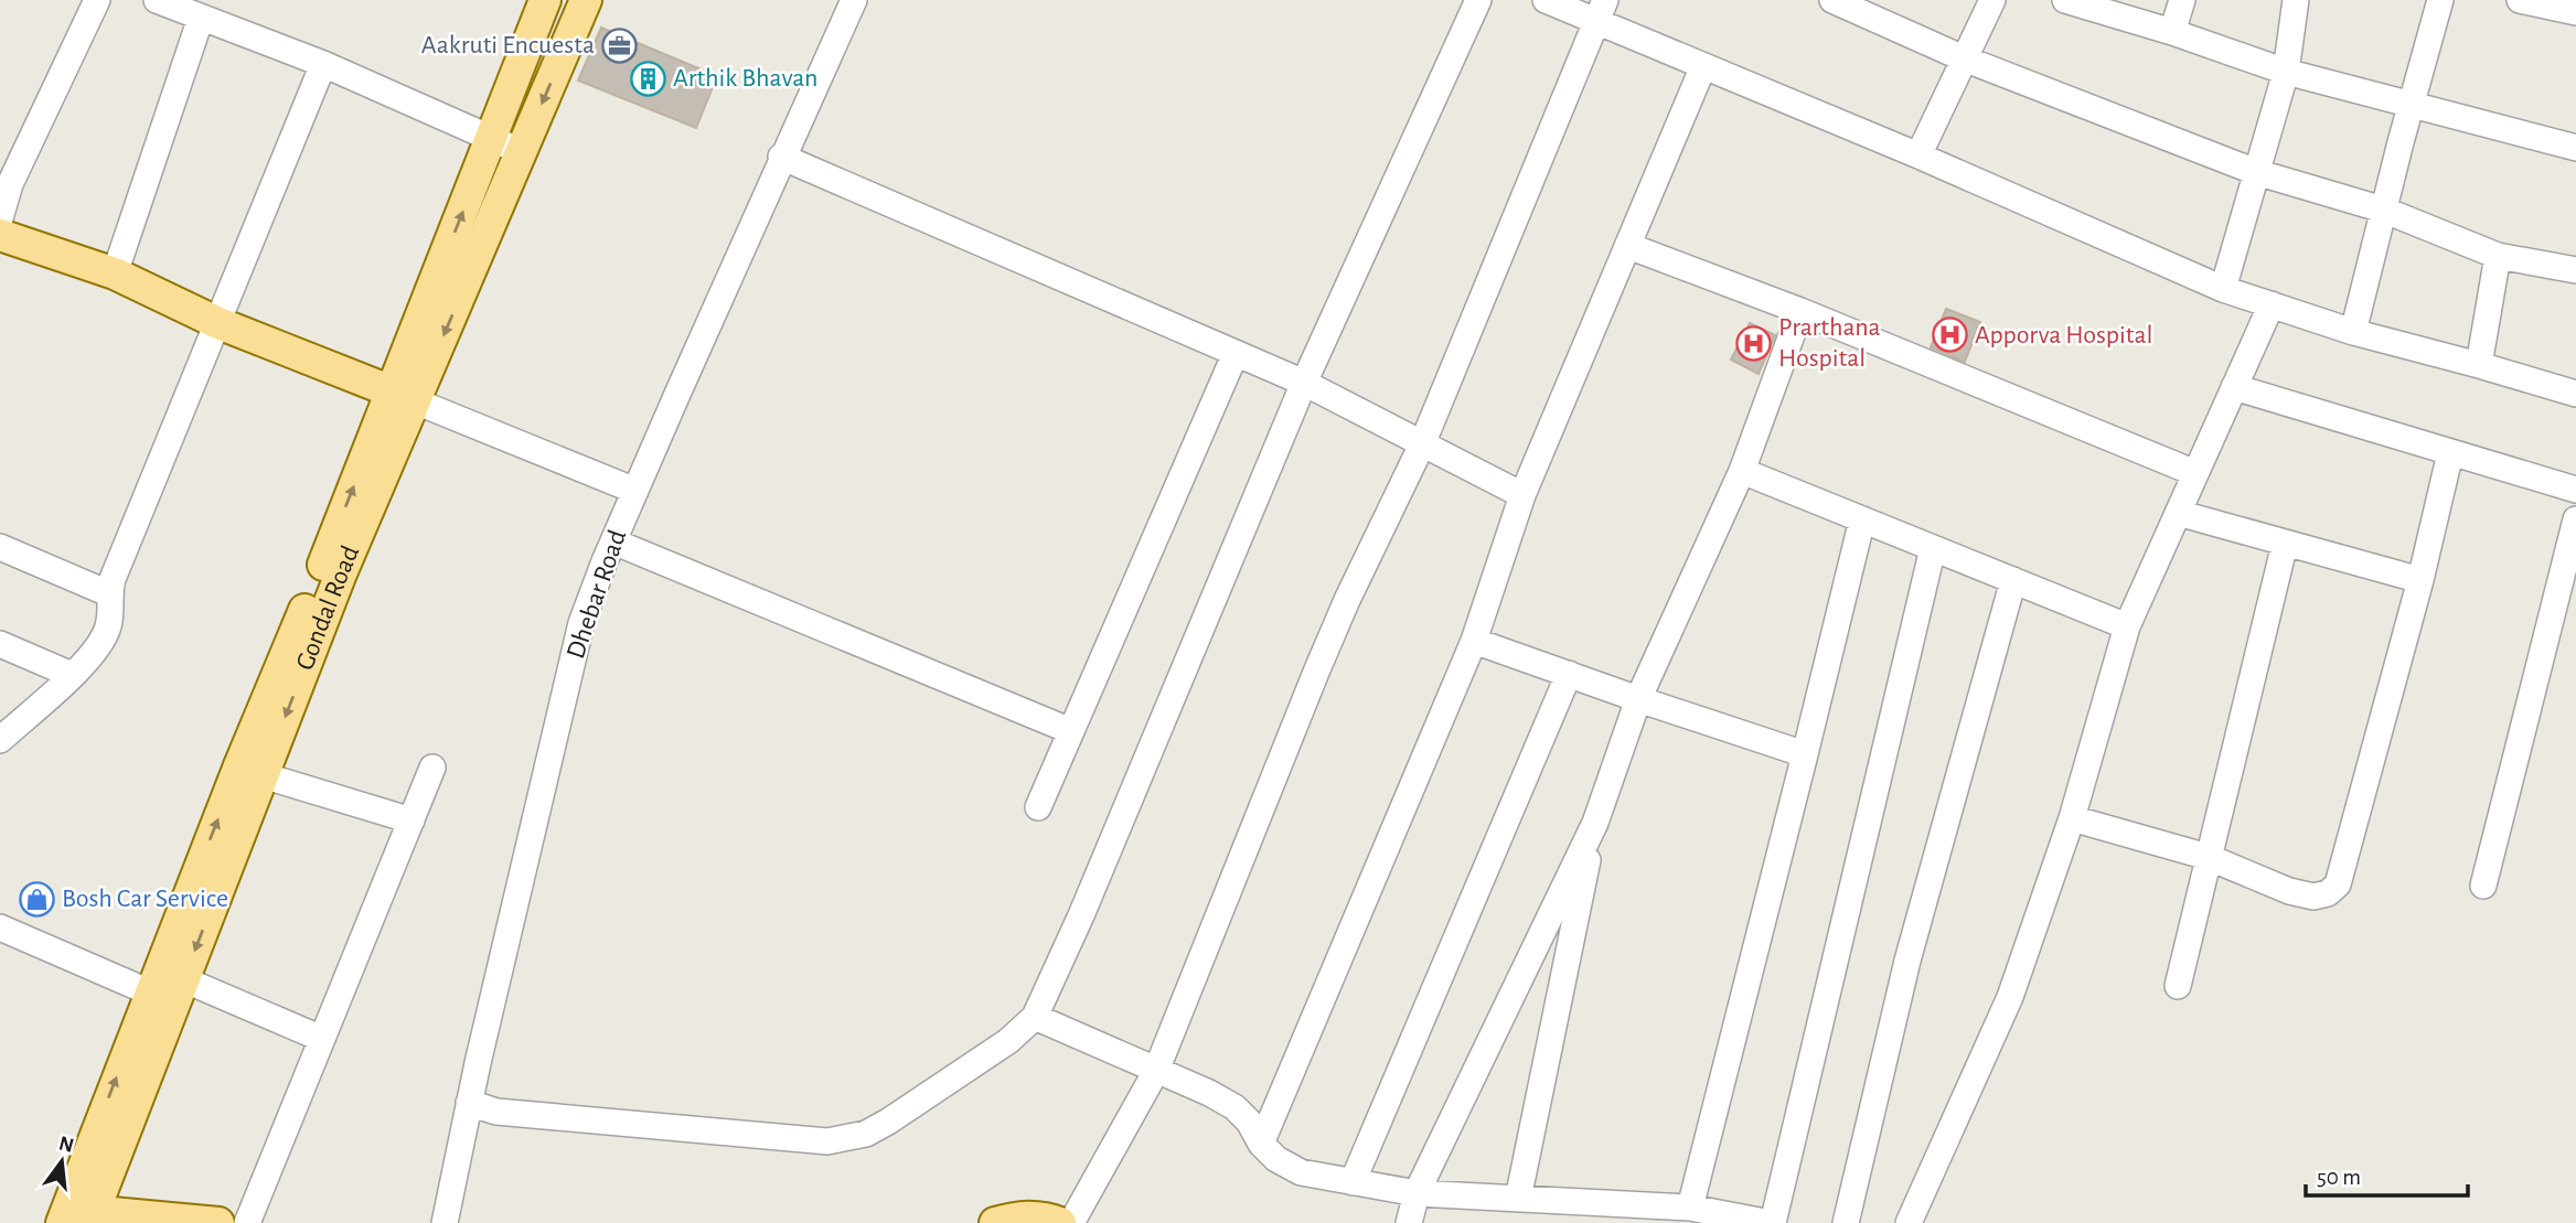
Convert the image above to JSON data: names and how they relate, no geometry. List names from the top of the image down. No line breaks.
{"streets":{"main road":["Gondal Road"],"street":["Dhebar Road"]},"places":{"office":["Aakruti Encuesta"],"building":["Arthik Bhavan"],"hospital":["Apporva Hospital","Prarthana Hospital"],"shop":["Bosh Car Service"]},"scale_bar":"50 m","north":"top"}
